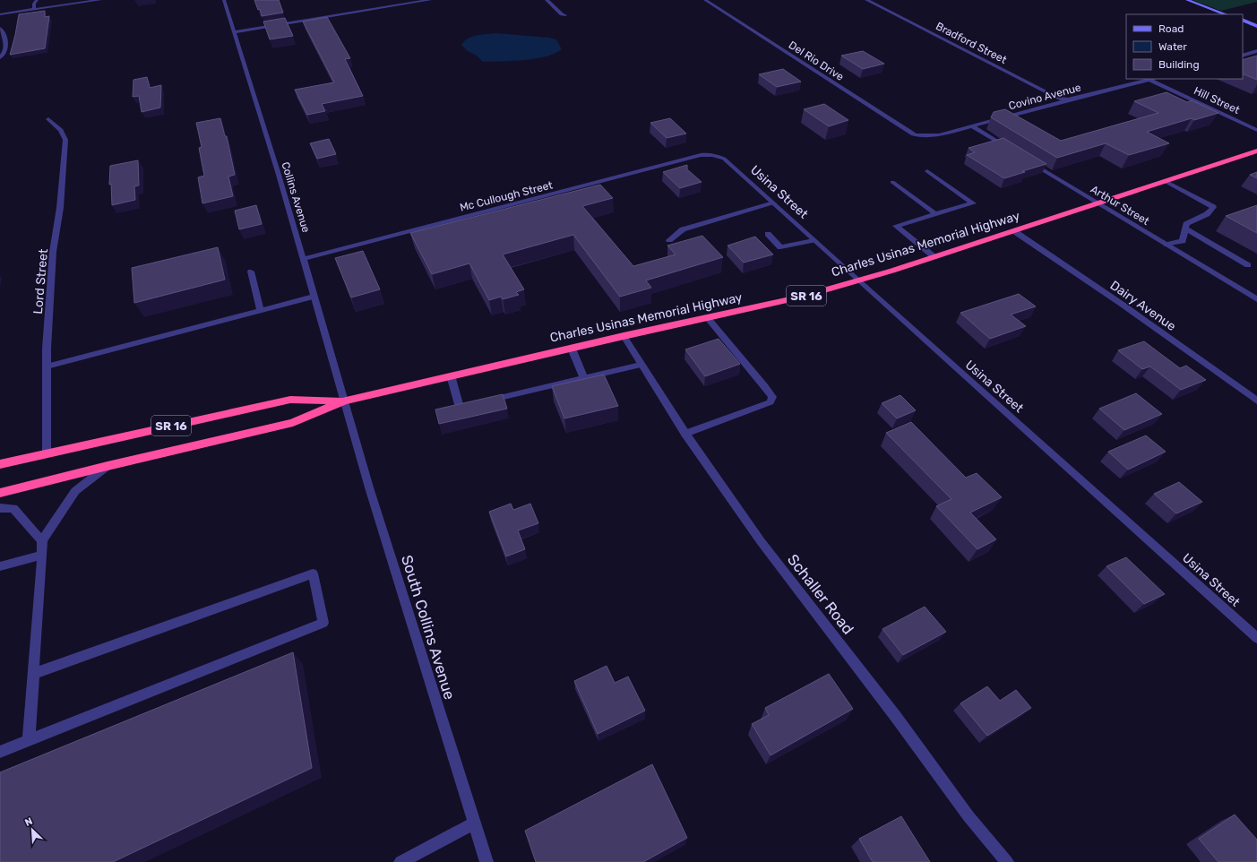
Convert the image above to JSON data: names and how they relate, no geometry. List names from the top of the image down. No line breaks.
{"streets":{"highway":["Charles Usinas Memorial Highway","SR 16"],"street":["Bradford Street","Del Rio Drive","Covino Avenue","Hill Street","Usina Street","Mc Cullough Street","Collins Avenue","Arthur Street","Lord Street","Dairy Avenue","Schaller Road","South Collins Avenue"]},"crossings":[["Bradford Street","Covino Avenue"],["Del Rio Drive","Covino Avenue"],["Covino Avenue","Hill Street"],["Usina Street","Mc Cullough Street"],["Usina Street","Charles Usinas Memorial Highway"],["Mc Cullough Street","Collins Avenue"],["Collins Avenue","Charles Usinas Memorial Highway"],["Collins Avenue","South Collins Avenue"],["Arthur Street","Charles Usinas Memorial Highway"],["Charles Usinas Memorial Highway","Lord Street"],["Charles Usinas Memorial Highway","Dairy Avenue"],["Charles Usinas Memorial Highway","Schaller Road"],["Charles Usinas Memorial Highway","South Collins Avenue"]],"legend":["Road","Water","Building"],"north":"top left"}
